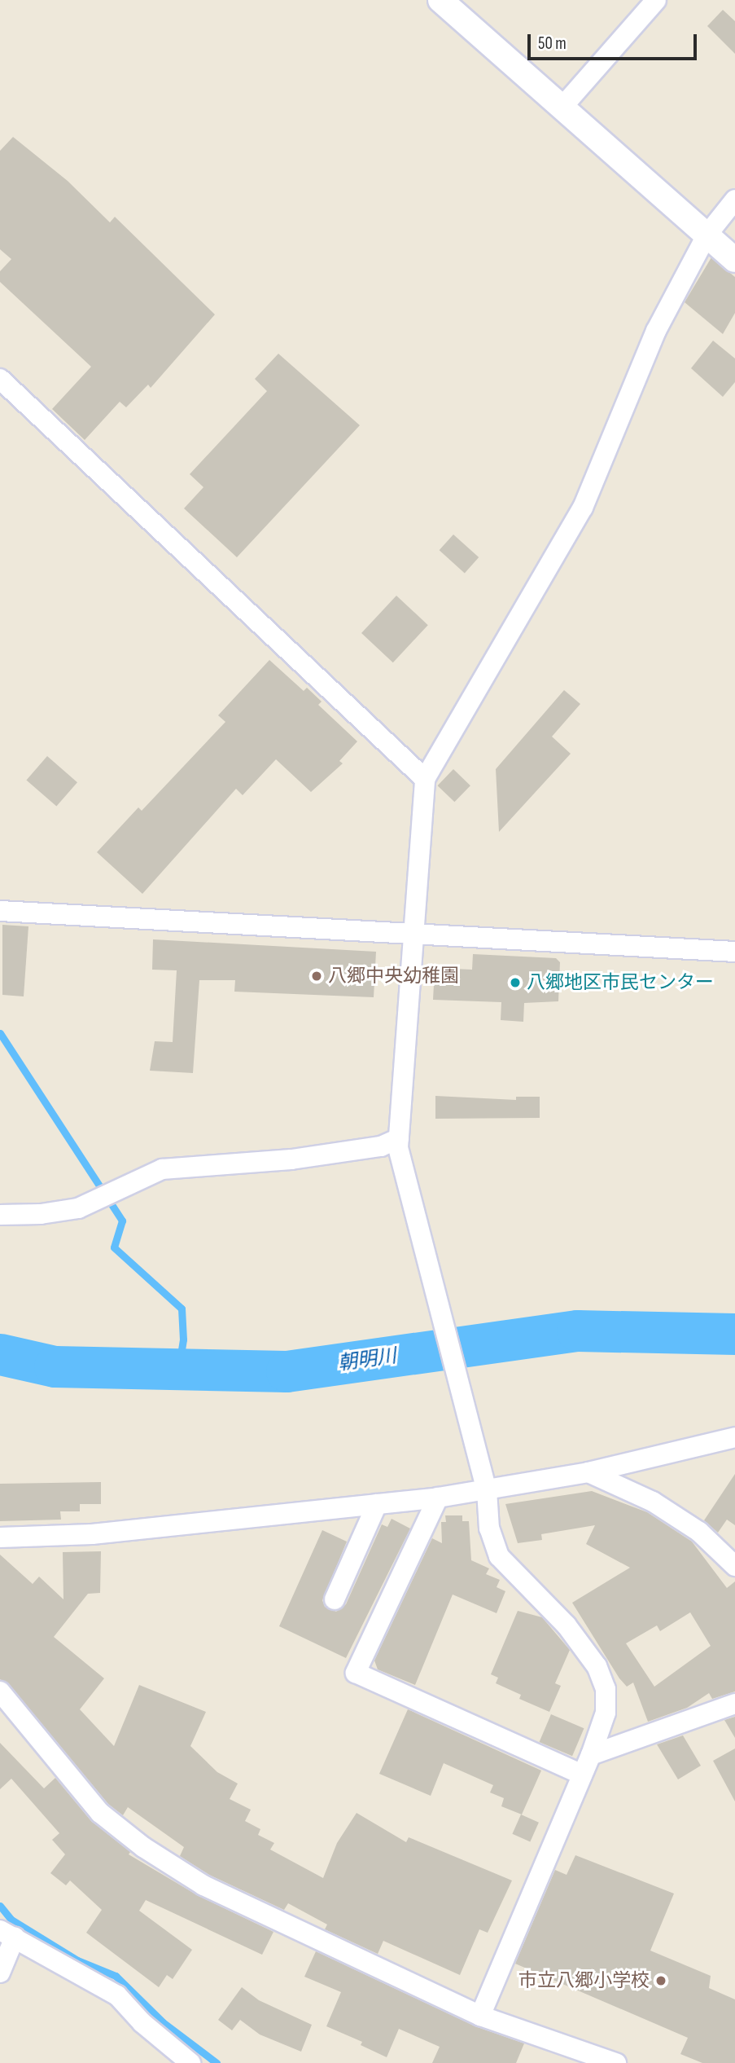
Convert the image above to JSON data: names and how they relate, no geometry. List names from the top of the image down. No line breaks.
{"water":["朝明川"],"places":["八郷中央幼稚園","八郷地区市民センター","市立八郷小学校"],"scale_bar":"50 m"}
